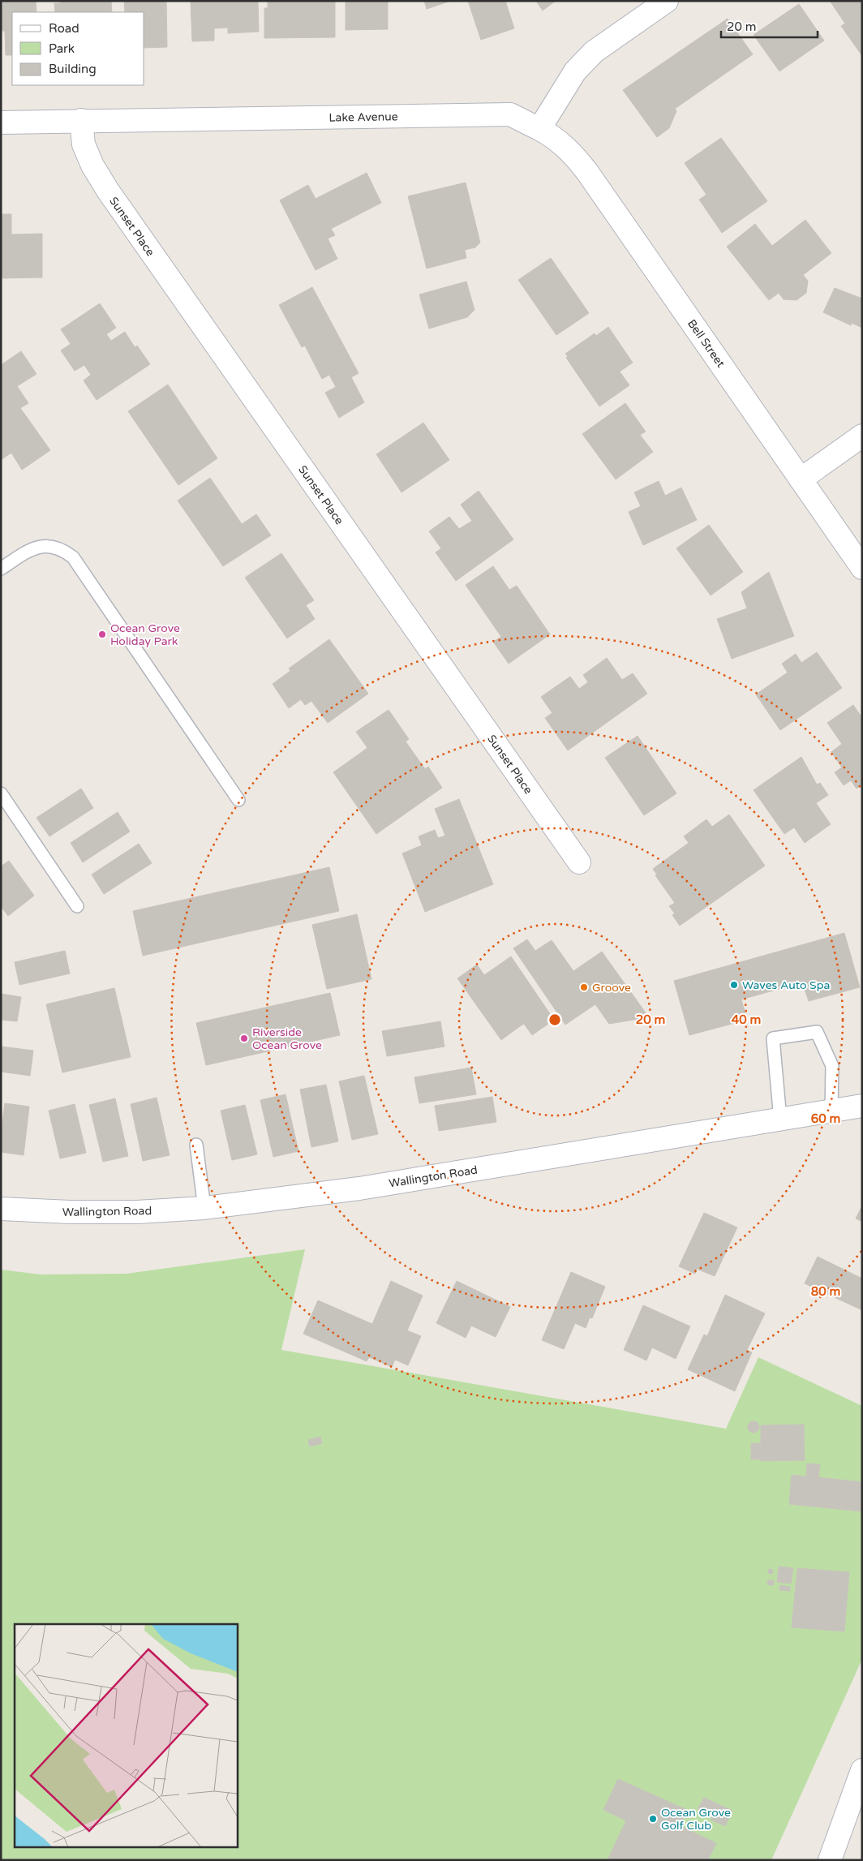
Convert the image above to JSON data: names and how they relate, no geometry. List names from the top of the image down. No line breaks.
{"streets":{"street":["Lake Avenue","Sunset Place","Bell Street","Wallington Road"]},"crossings":[["Lake Avenue","Sunset Place"],["Lake Avenue","Bell Street"]],"places":["Ocean Grove Holiday Park","Waves Auto Spa","Groove","Riverside Ocean Grove","Ocean Grove Golf Club"],"legend":["Road","Park","Building"],"scale_bar":"20 m","rings":["20 m","40 m","60 m","80 m"]}
